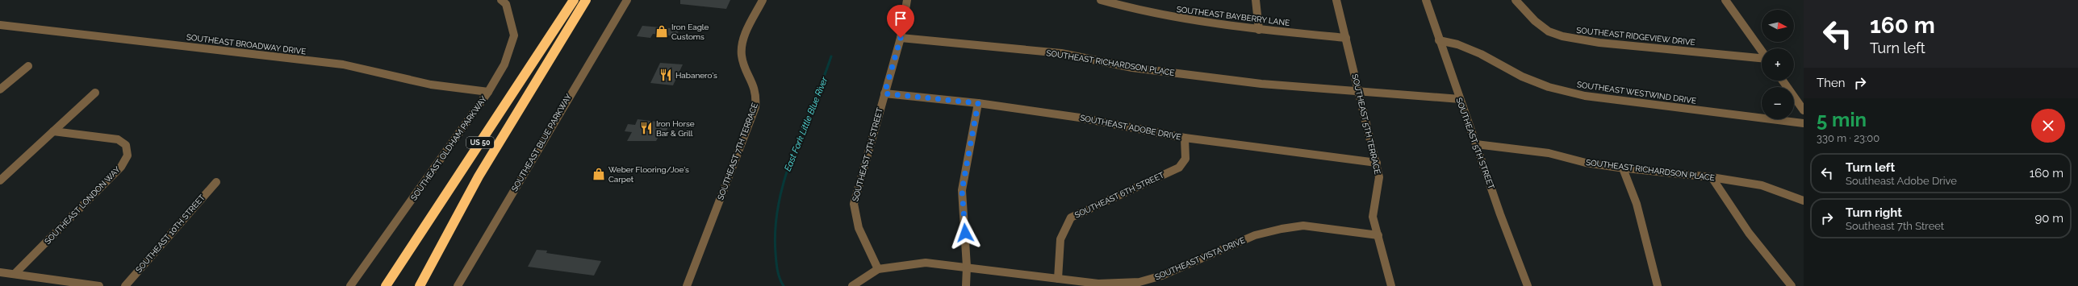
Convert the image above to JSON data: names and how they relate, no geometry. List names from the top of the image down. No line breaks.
{"streets":{"highway":["US 50"],"street":["SOUTHEAST BAYBERRY LANE","SOUTHEAST RIDGEVIEW DRIVE","SOUTHEAST BROADWAY DRIVE","SOUTHEAST RICHARDSON PLACE","SOUTHEAST WESTWIND DRIVE","SOUTHEAST 5TH TERRACE","SOUTHEAST ADOBE DRIVE","SOUTHEAST BLUE PARKWAY","SOUTHEAST 5TH STREET","SOUTHEAST OLDHAM PARKWAY","SOUTHEAST 7TH TERRACE","SOUTHEAST 7TH STREET","SOUTHEAST 6TH STREET","SOUTHEAST LONDON WAY","SOUTHEAST 10TH STREET","SOUTHEAST VISTA DRIVE"]},"crossings":[["SOUTHEAST BAYBERRY LANE","SOUTHEAST 5TH TERRACE"],["SOUTHEAST BROADWAY DRIVE","SOUTHEAST OLDHAM PARKWAY"],["SOUTHEAST RICHARDSON PLACE","SOUTHEAST 5TH TERRACE"],["SOUTHEAST RICHARDSON PLACE","SOUTHEAST 5TH STREET"],["SOUTHEAST RICHARDSON PLACE","SOUTHEAST 7TH STREET"],["SOUTHEAST WESTWIND DRIVE","SOUTHEAST 5TH STREET"],["SOUTHEAST 5TH TERRACE","SOUTHEAST ADOBE DRIVE"],["SOUTHEAST 5TH TERRACE","SOUTHEAST VISTA DRIVE"],["SOUTHEAST ADOBE DRIVE","SOUTHEAST 7TH STREET"],["SOUTHEAST ADOBE DRIVE","SOUTHEAST 6TH STREET"],["SOUTHEAST 7TH STREET","SOUTHEAST VISTA DRIVE"],["SOUTHEAST 6TH STREET","SOUTHEAST VISTA DRIVE"]],"water":["East Fork Little Blue River"],"places":{"shop":["Iron Eagle Customs","Weber Flooring/Joe's Carpet"],"restaurant":["Habanero's","Iron Horse Bar & Grill"]},"north":"right","page":{"turn":["160 m","Turn left"],"map_buttons":["+","−"],"then":"Then","heading":["5 min","330 m · 23:00"],"list":[{"name":"Turn left","note":"Southeast Adobe Drive","value":"160 m"},{"name":"Turn right","note":"Southeast 7th Street","value":"90 m"}]}}
